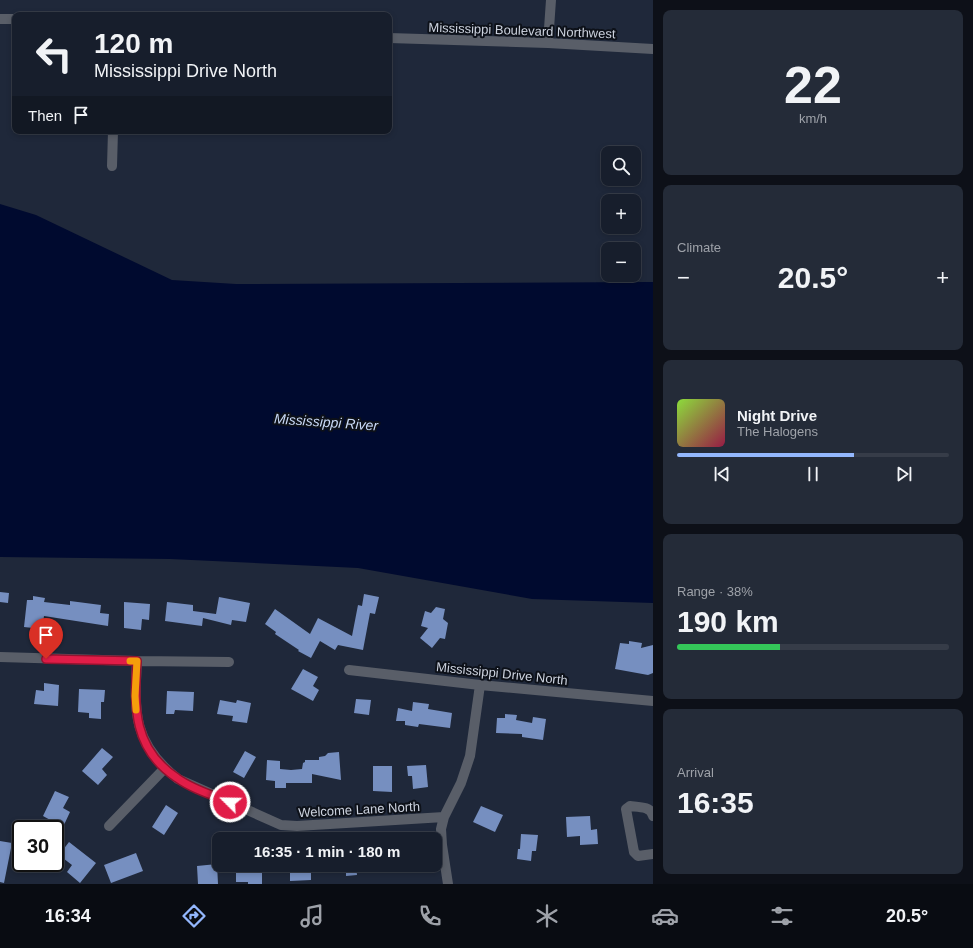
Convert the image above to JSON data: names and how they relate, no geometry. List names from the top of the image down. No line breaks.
{"streets":{"street":["Mississippi Boulevard Northwest","Mississippi Drive North","Welcome Lane North"]},"water":["Mississippi River"],"page":{"tile":[["22","km/h"],"Climate",["Range · 38%","190 km"],["Arrival","16:35"]],"turn":["120 m","Mississippi Drive North"],"then":"Then","map_buttons":["+","−"],"heat":["−","20.5°","+"],"song":["Night Drive","The Halogens"],"limit":"30","trip":"16:35 · 1 min · 180 m","tabs":["16:34","20.5°"]}}
